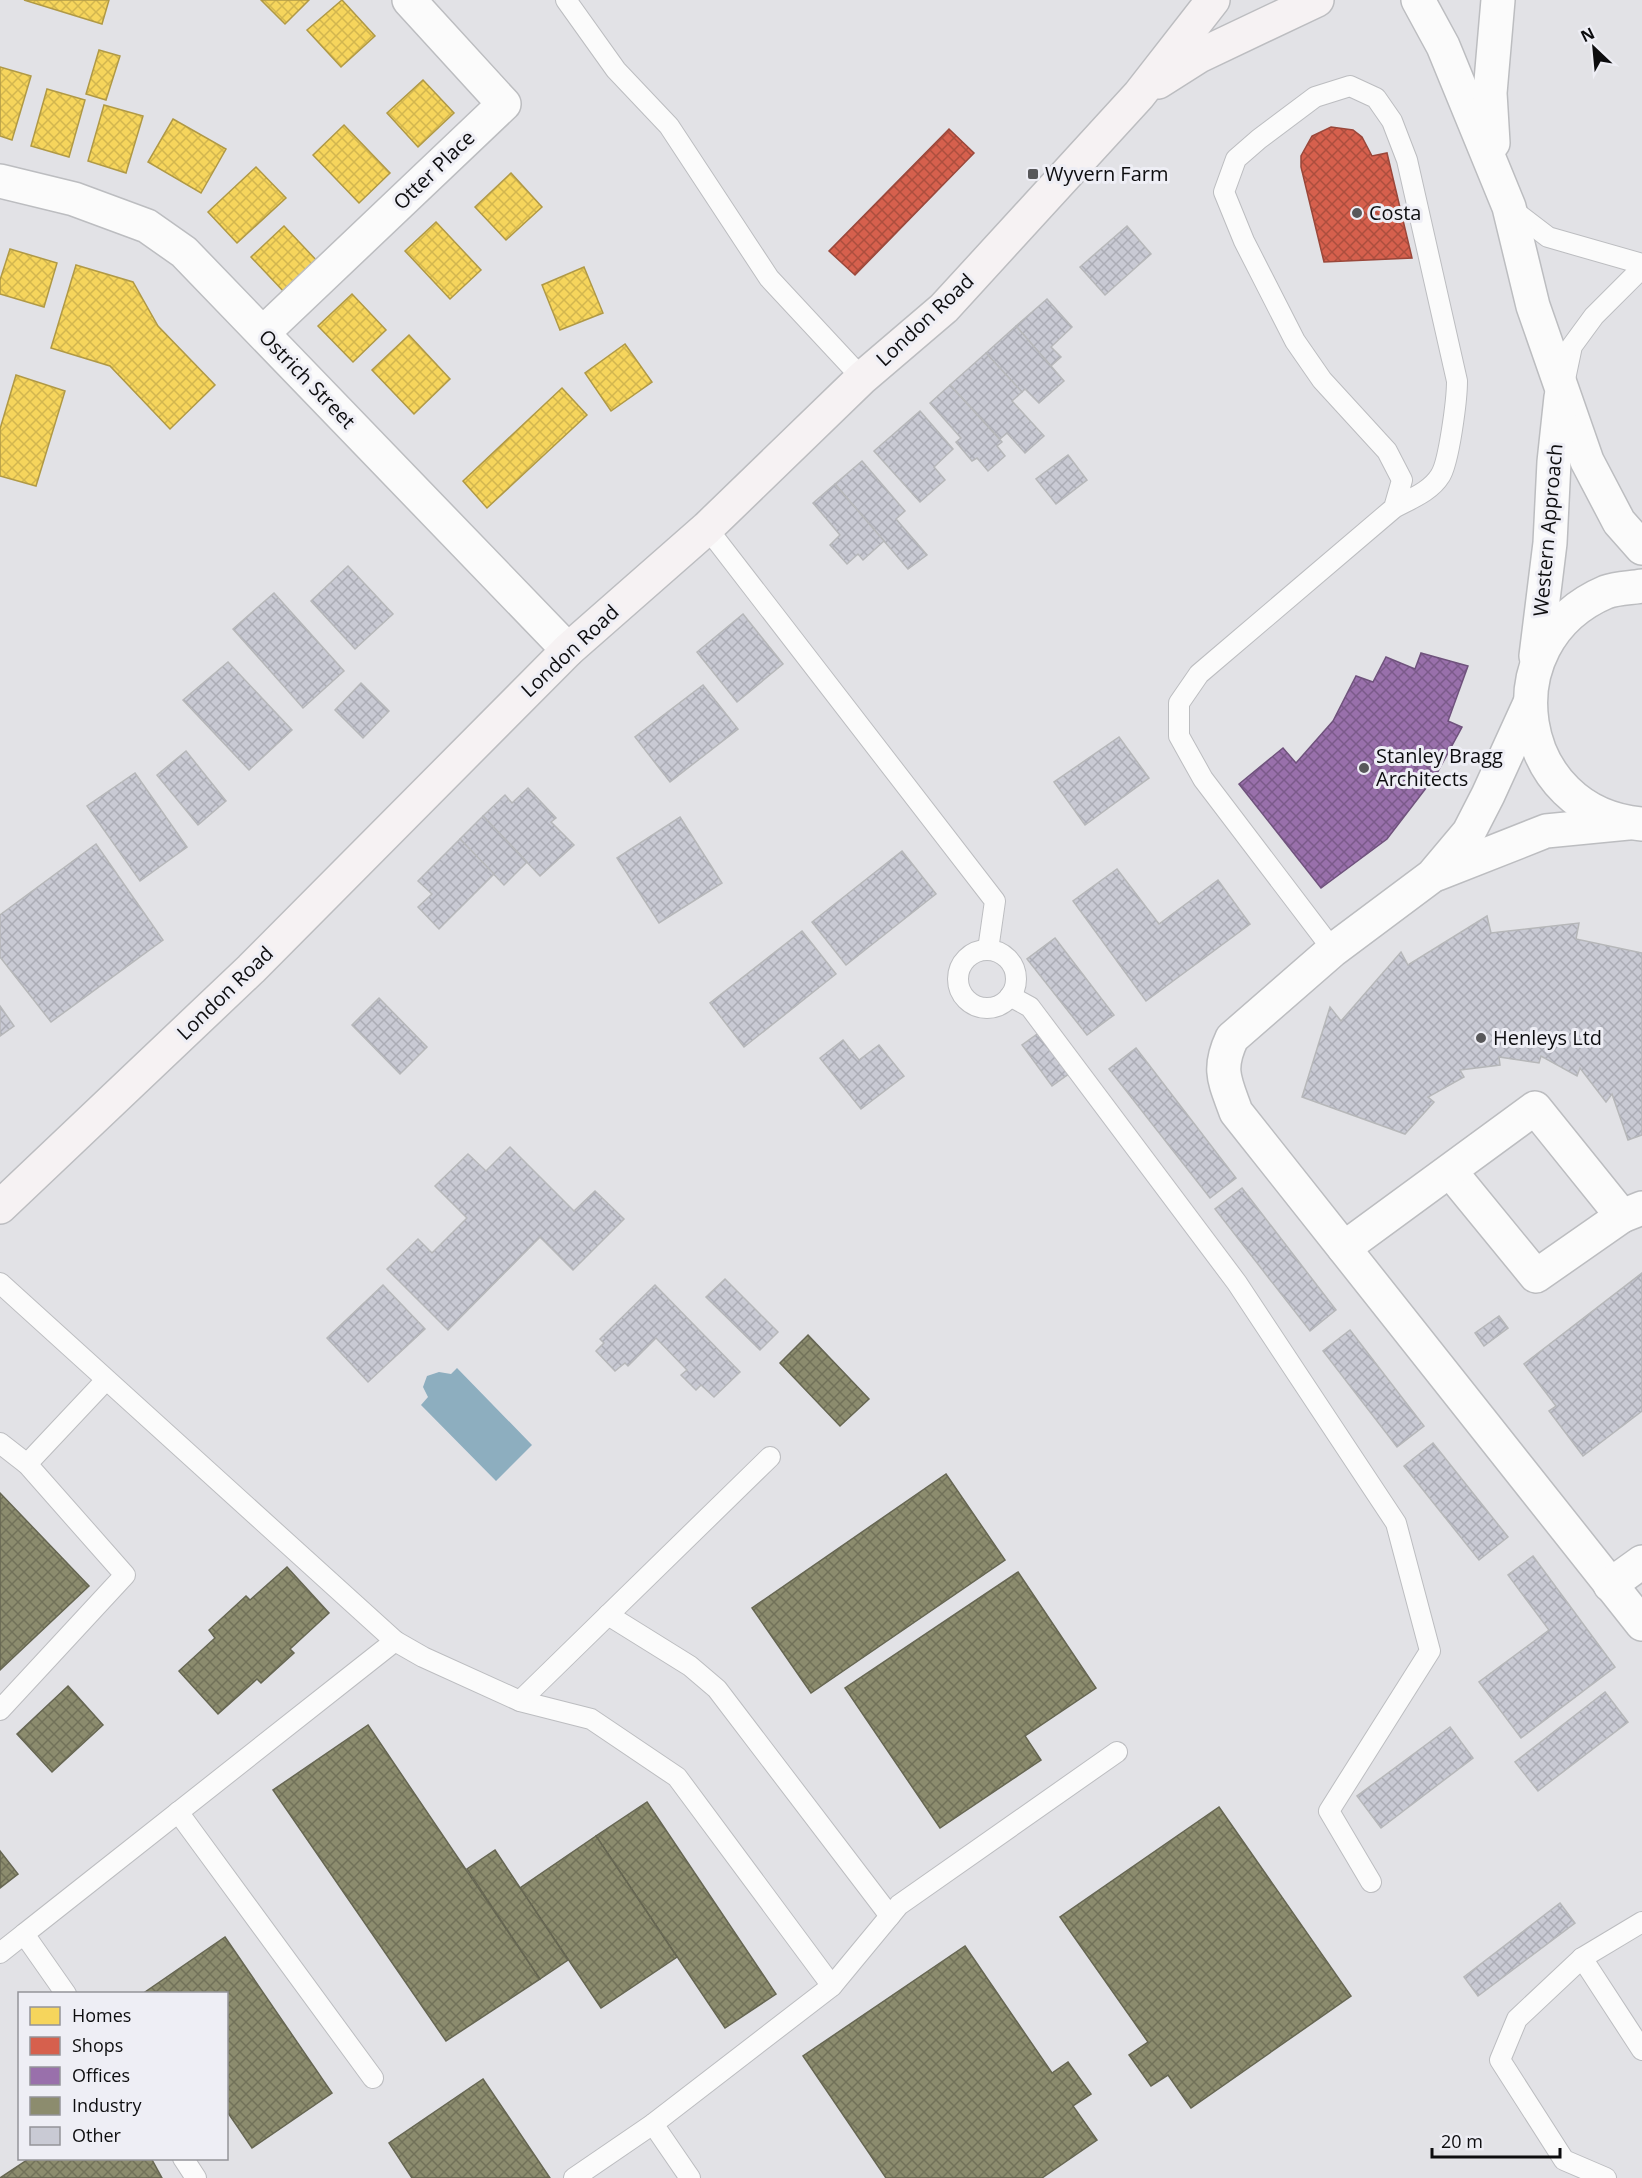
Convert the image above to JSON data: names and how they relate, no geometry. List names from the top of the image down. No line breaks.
{"streets":{"main road":["London Road"],"street":["Otter Place","Ostrich Street","Western Approach"]},"crossings":[["Otter Place","Ostrich Street"],["London Road","Ostrich Street"]],"places":{"transit":["Wyvern Farm"],"other":["Costa","Stanley Bragg Architects","Henleys Ltd"]},"legend":["Homes","Shops","Offices","Industry","Other"],"scale_bar":"20 m","north":"top left"}
